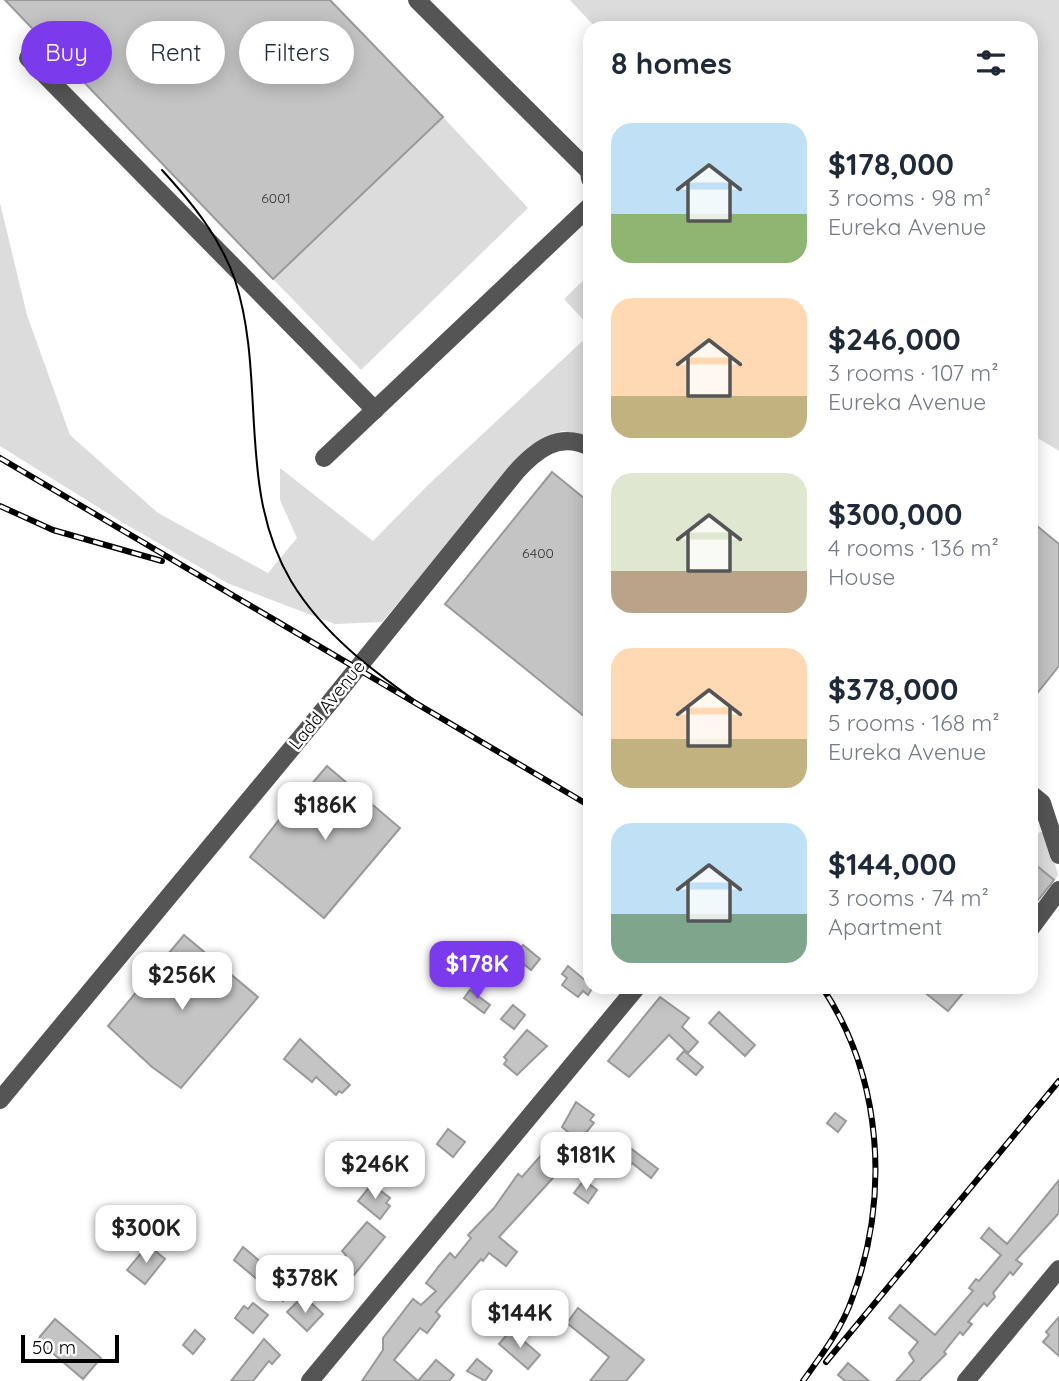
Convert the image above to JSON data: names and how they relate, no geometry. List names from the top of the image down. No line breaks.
{"streets":{"street":["Ladd Avenue"]},"house_numbers":["6001","6400"],"scale_bar":"50 m","page":{"chip":["Buy","Rent","Filters"],"heading":"8 homes","list":[{"name":"$178,000","note":"3 rooms · 98 m² · Eureka Avenue"},{"name":"$246,000","note":"3 rooms · 107 m² · Eureka Avenue"},{"name":"$300,000","note":"4 rooms · 136 m² · House"},{"name":"$378,000","note":"5 rooms · 168 m² · Eureka Avenue"},{"name":"$144,000","note":"3 rooms · 74 m² · Apartment"}],"price":["$186K","$178K","$256K","$181K","$246K","$300K","$378K","$144K"],"scale":"50 m"}}
